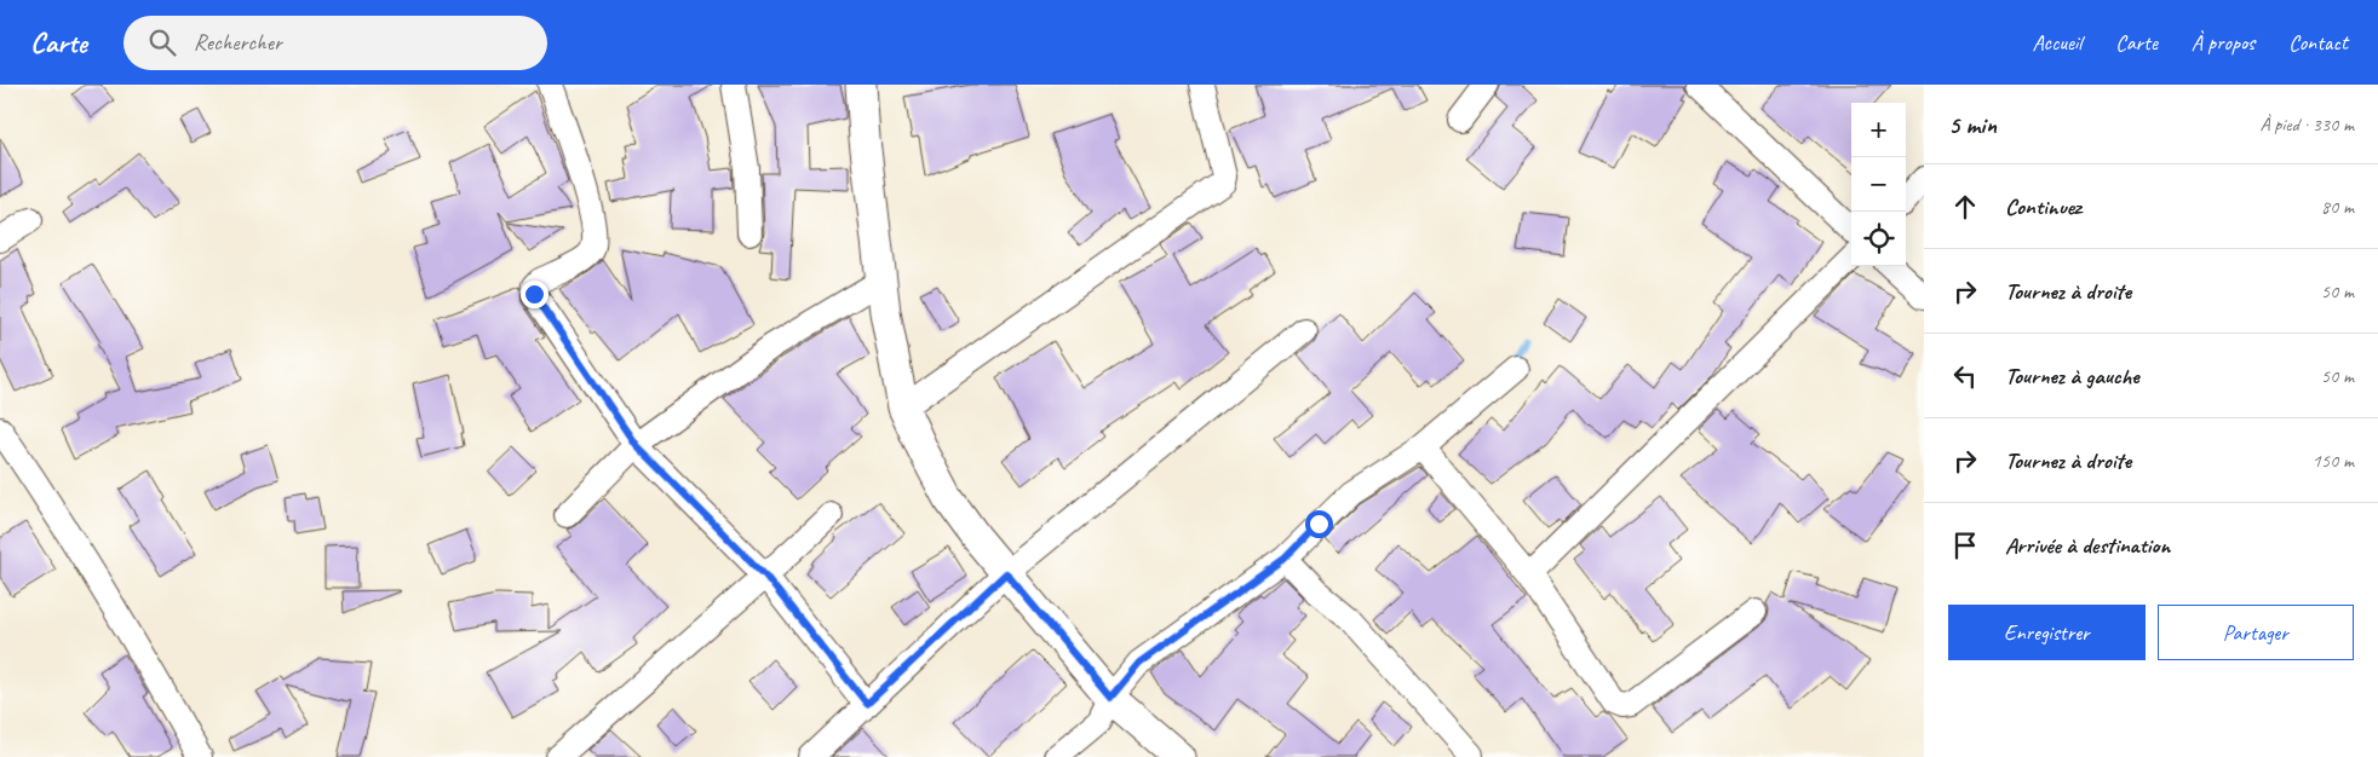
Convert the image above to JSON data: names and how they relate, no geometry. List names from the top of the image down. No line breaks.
{"page":{"header":"Carte","search":"Rechercher","nav":["Accueil","Carte","À propos","Contact"],"heading":["5 min","À pied · 330 m"],"map_buttons":["+","−"],"list":[["Continuez","80 m"],["Tournez à droite","50 m"],["Tournez à gauche","50 m"],["Tournez à droite","150 m"],"Arrivée à destination"],"buttons":["Enregistrer","Partager"]}}
